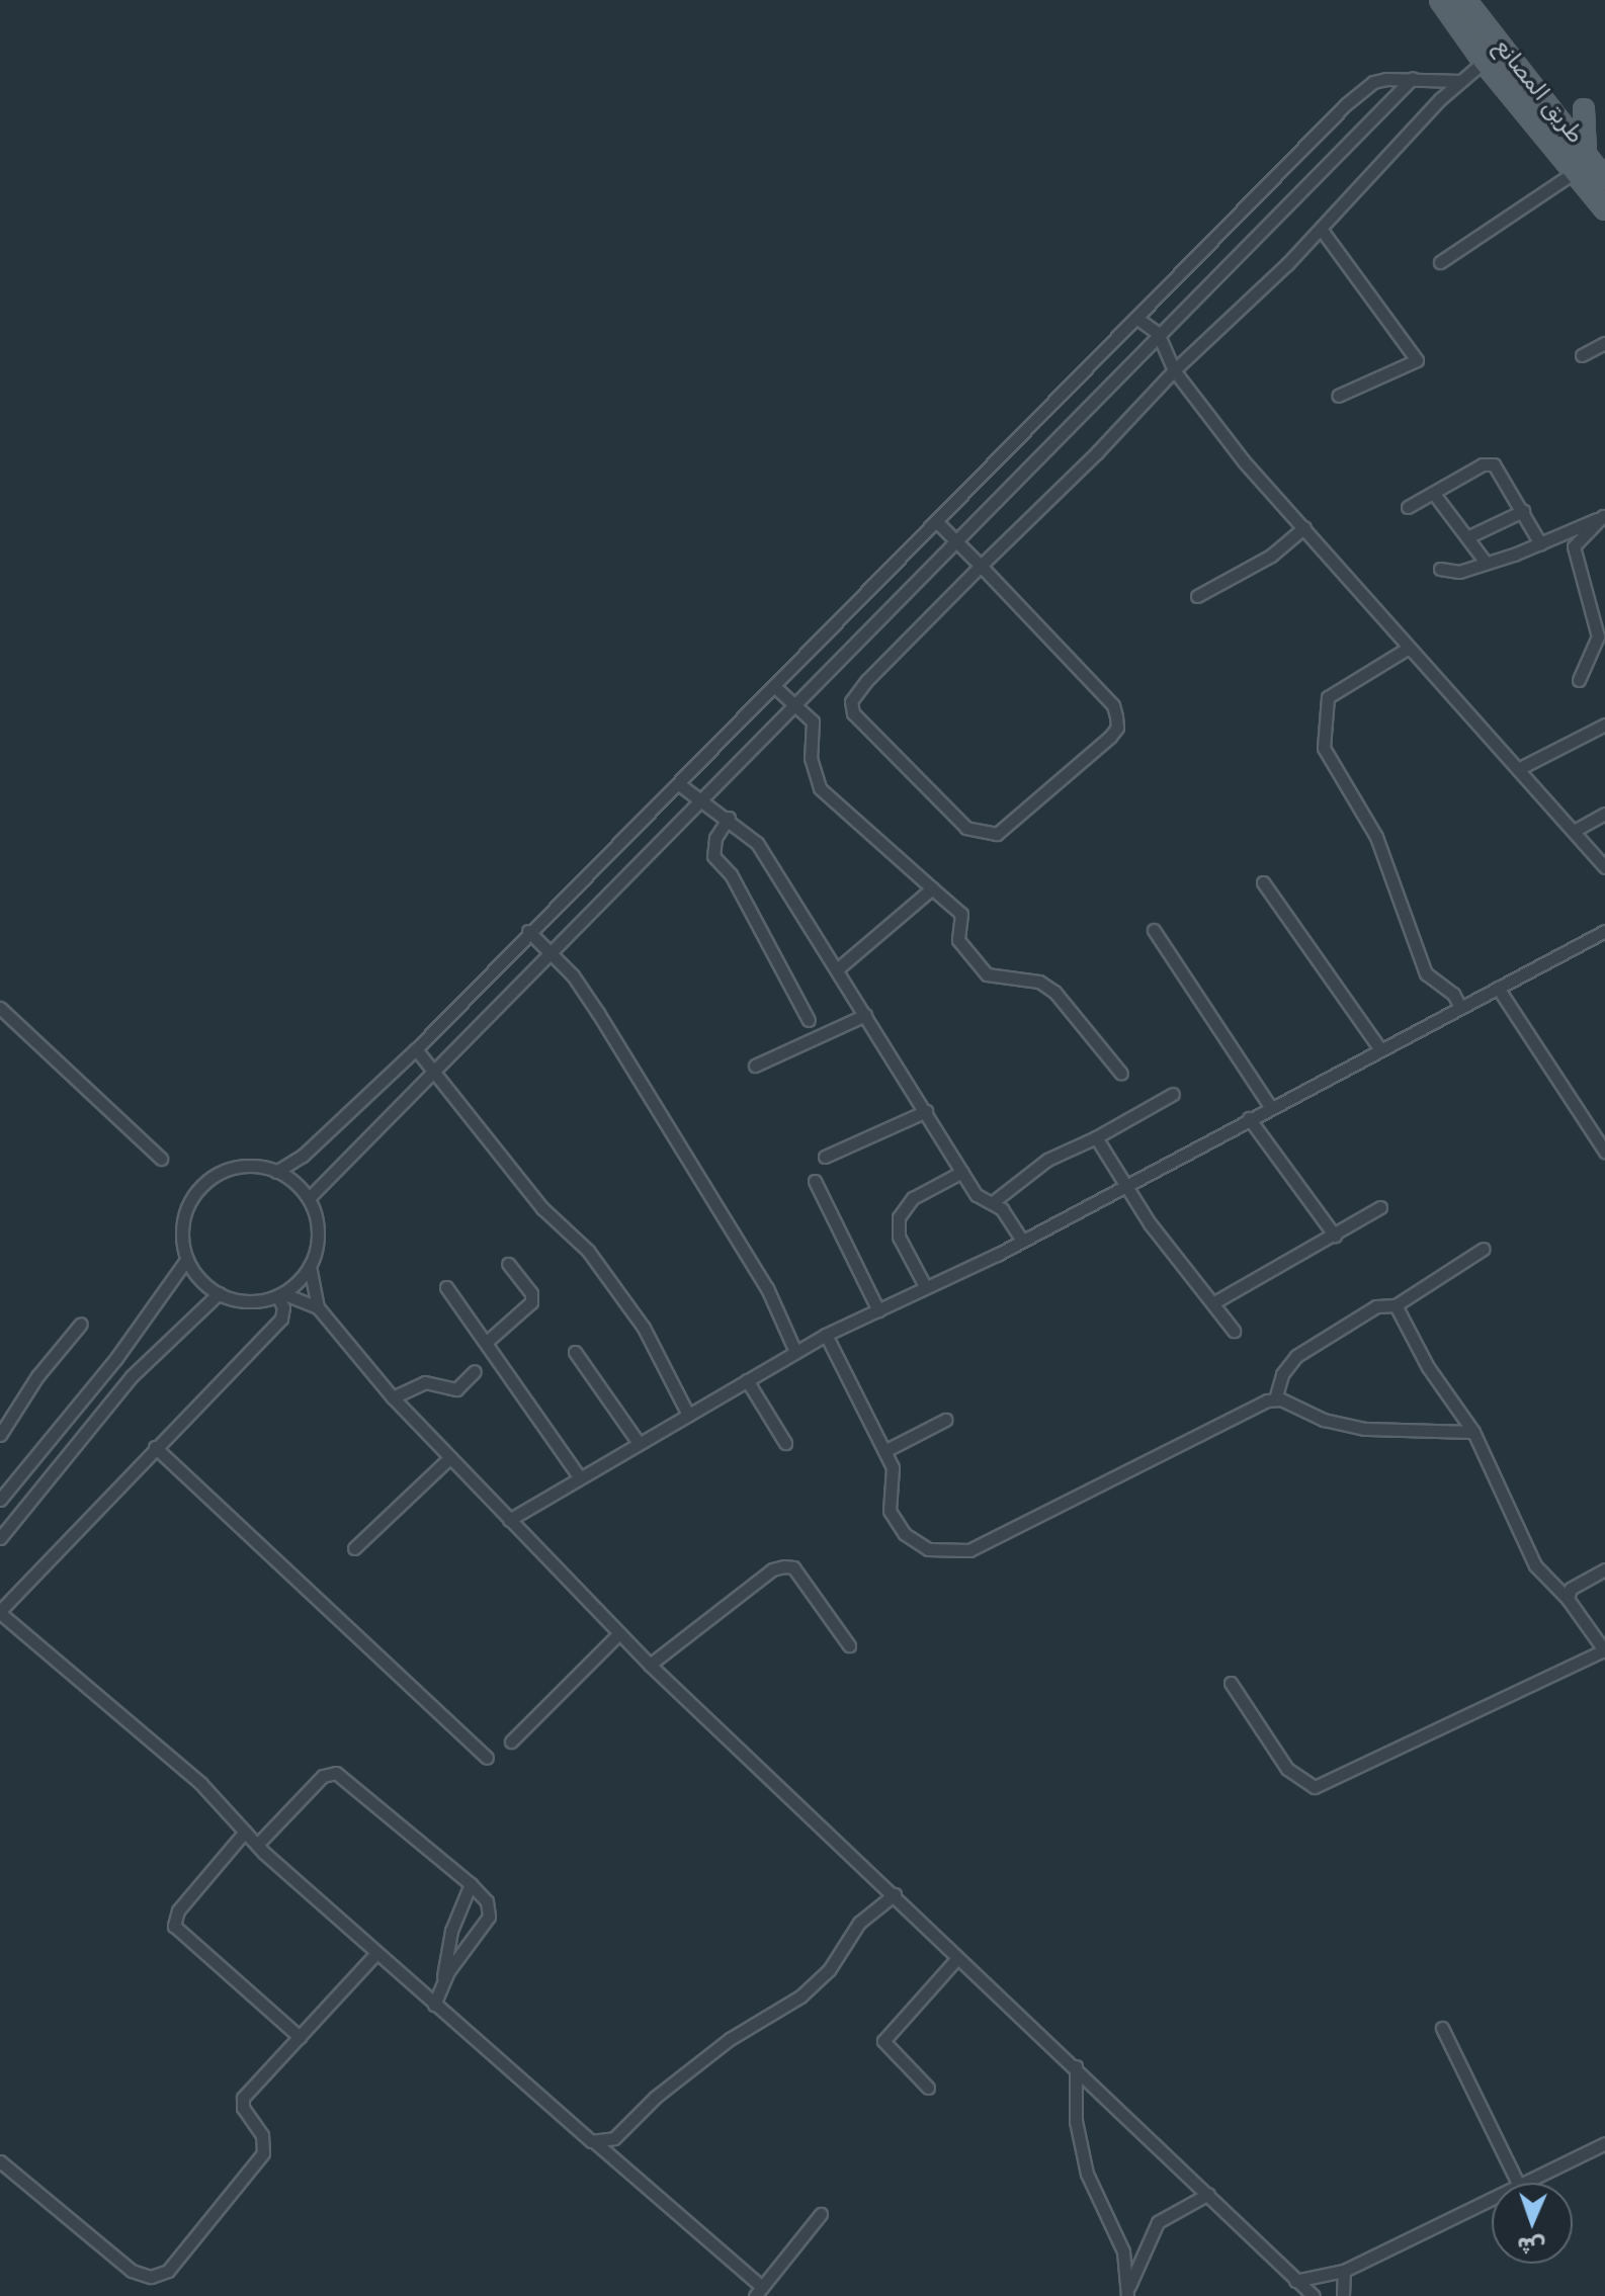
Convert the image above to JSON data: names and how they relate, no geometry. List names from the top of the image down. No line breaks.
{"streets":{"main road":["طريق المصانع"]},"north":"bottom"}
